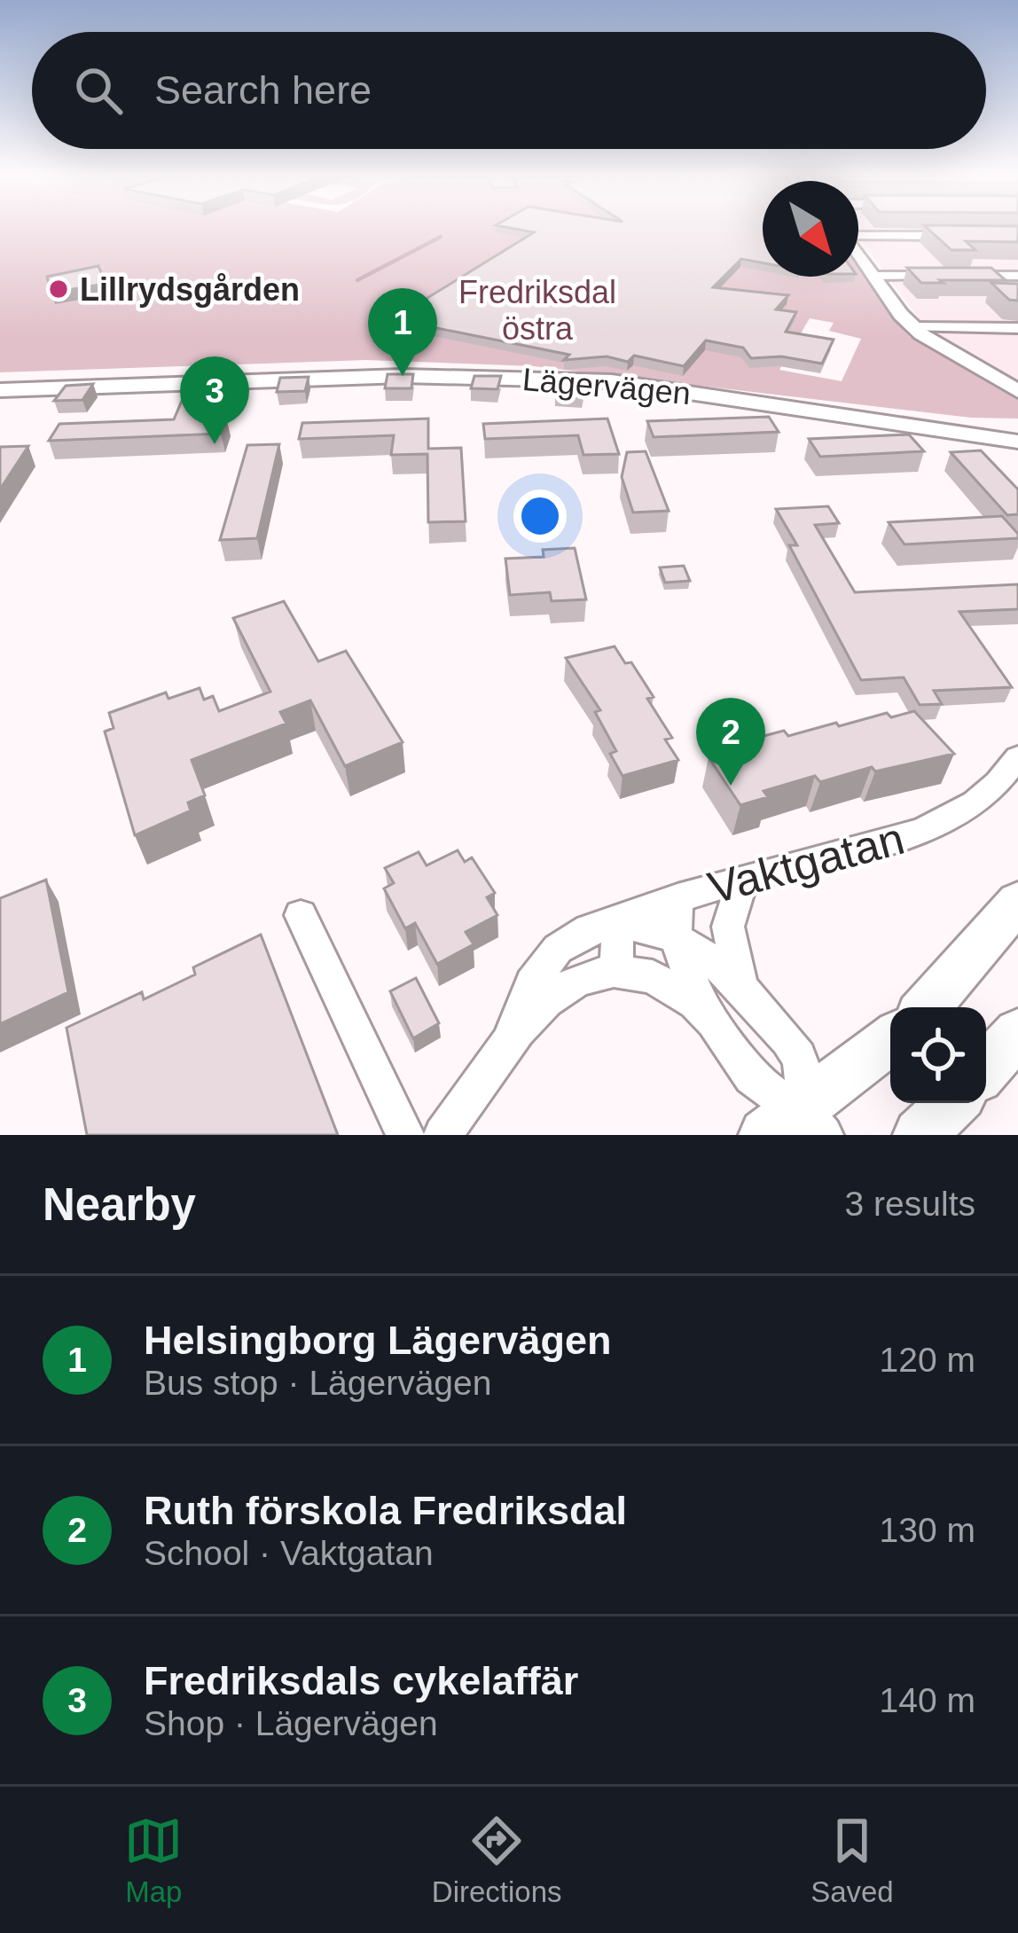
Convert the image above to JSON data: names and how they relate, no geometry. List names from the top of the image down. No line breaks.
{"streets":{"street":["Lägervägen","Vaktgatan"]},"parks":["Fredriksdal östra"],"places":["Lillrydsgården"],"north":"bottom right","page":{"search":"Search here","pins":["1","3","2"],"heading":["Nearby","3 results"],"list":[{"mark":"1","name":"Helsingborg Lägervägen","note":"Bus stop · Lägervägen","value":"120 m"},{"mark":"2","name":"Ruth förskola Fredriksdal","note":"School · Vaktgatan","value":"130 m"},{"mark":"3","name":"Fredriksdals cykelaffär","note":"Shop · Lägervägen","value":"140 m"}],"nav":["Map","Directions","Saved"]}}
